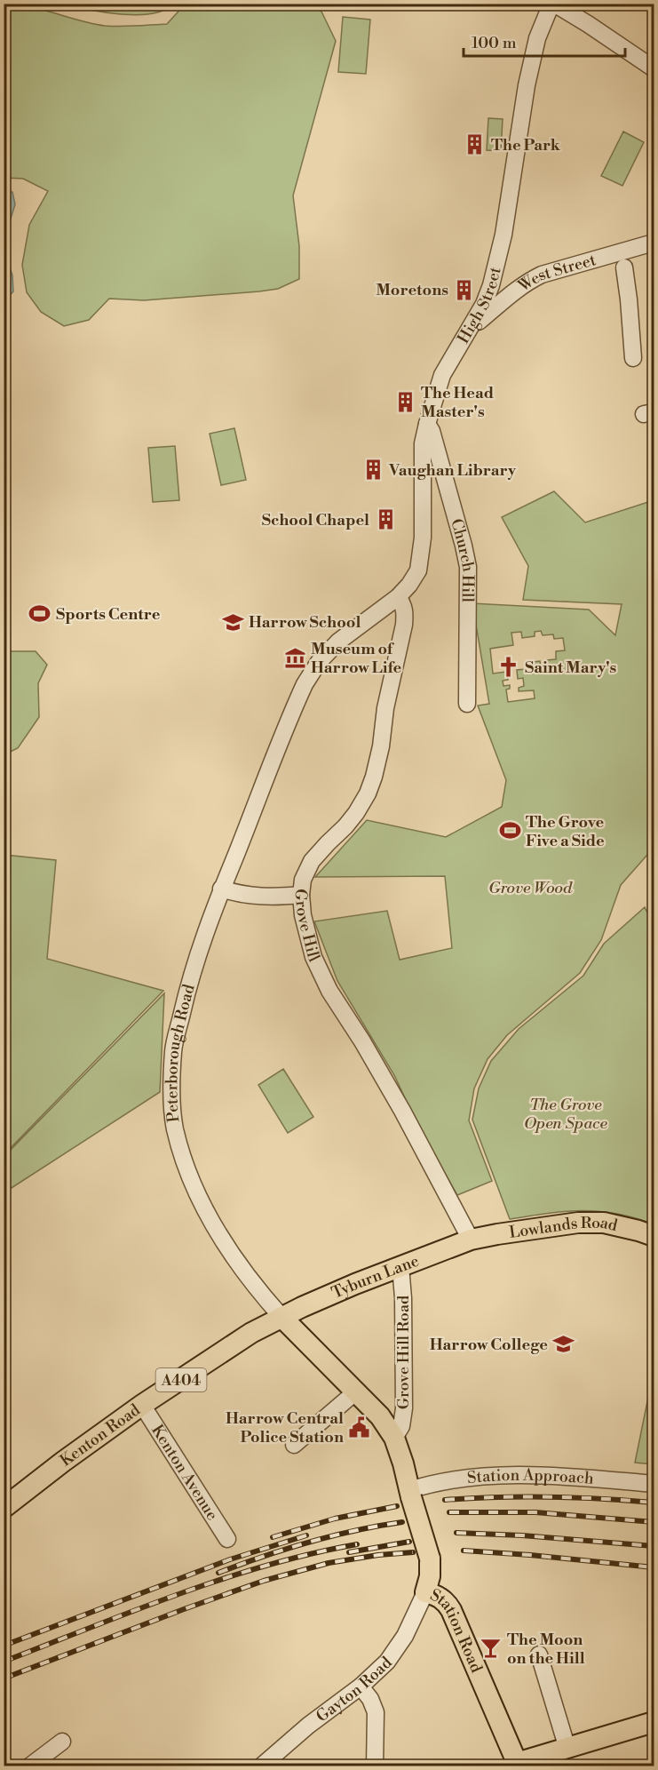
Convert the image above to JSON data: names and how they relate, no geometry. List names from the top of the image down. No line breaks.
{"streets":{"main road":["Peterborough Road","Lowlands Road","Tyburn Lane","A404","Kenton Road","Station Road"],"street":["West Street","High Street","Church Hill","Grove Hill","Grove Hill Road","Kenton Avenue","Station Approach","Gayton Road"]},"crossings":[["West Street","High Street"],["High Street","Church Hill"],["High Street","Grove Hill"],["High Street","Peterborough Road"],["Grove Hill","Peterborough Road"],["Grove Hill","Lowlands Road"],["Grove Hill","Tyburn Lane"],["Peterborough Road","Tyburn Lane"],["Peterborough Road","Grove Hill Road"],["Peterborough Road","Kenton Road"],["Peterborough Road","Station Approach"],["Peterborough Road","Station Road"],["Lowlands Road","Tyburn Lane"],["Tyburn Lane","Grove Hill Road"],["Tyburn Lane","Kenton Road"],["Kenton Road","Kenton Avenue"],["Station Approach","Station Road"],["Station Road","Gayton Road"]],"parks":["Grove Wood","The Grove Open Space"],"places":{"building":["The Park","Moretons","The Head Master's","Vaughan Library","School Chapel"],"sports":["Sports Centre","The Grove Five a Side"],"school or university":["Harrow School","Harrow College"],"museum":["Museum of Harrow Life"],"church":["Saint Mary's"],"public building":["Harrow Central Police Station"],"bar":["The Moon on the Hill"]},"scale_bar":"100 m"}
